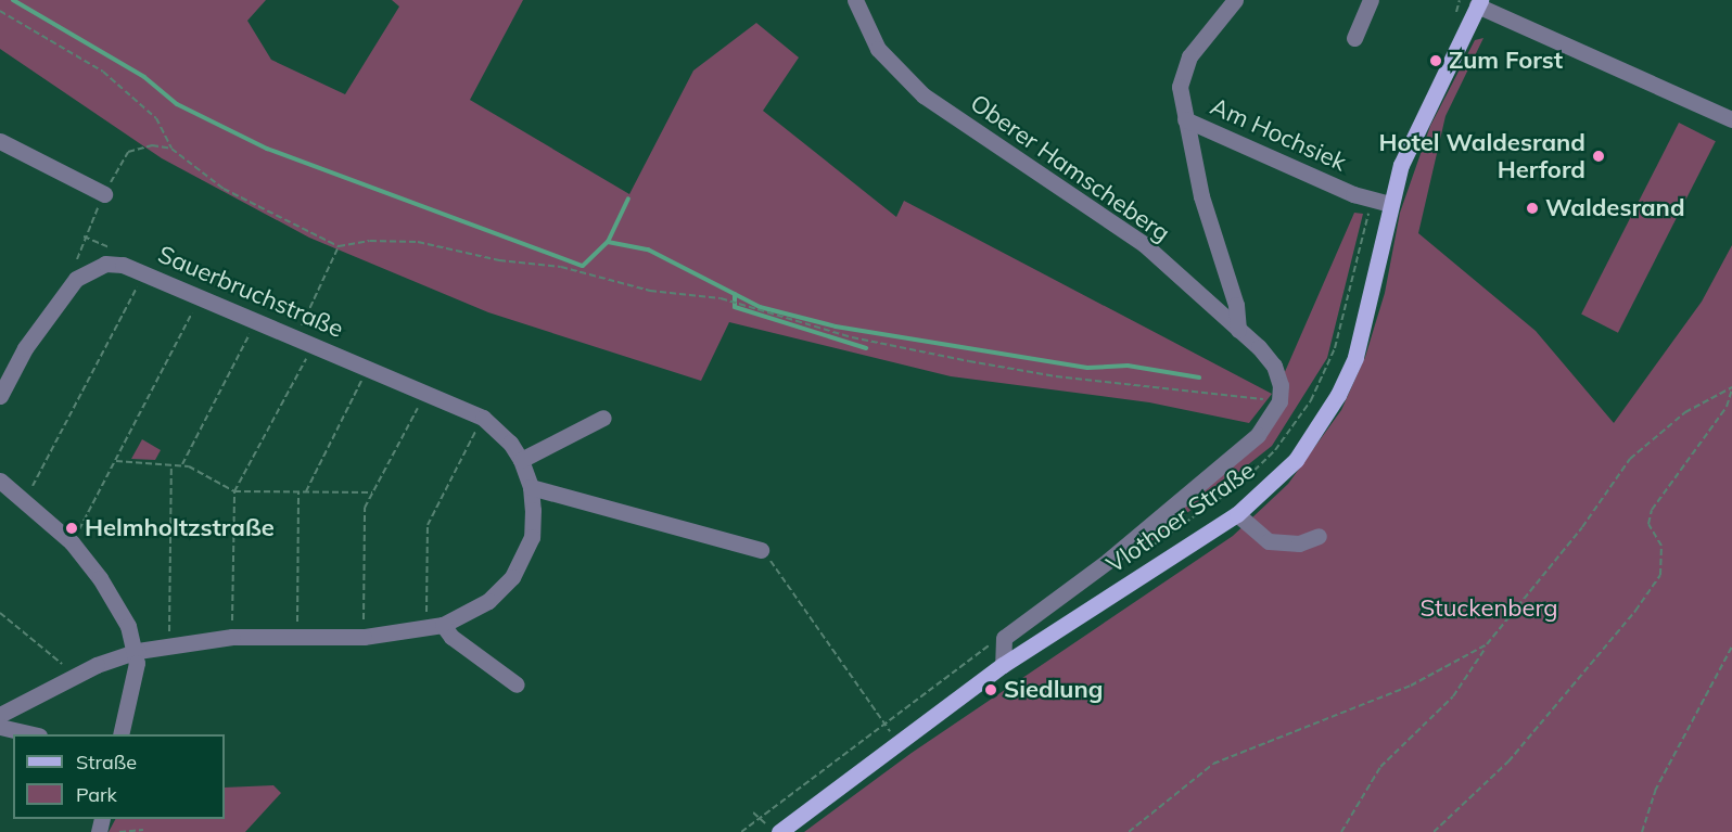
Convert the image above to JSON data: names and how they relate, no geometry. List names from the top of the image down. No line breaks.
{"streets":{"main road":["Vlothoer Straße"],"street":["Am Hochsiek","Oberer Hamscheberg","Sauerbruchstraße"]},"crossings":[["Am Hochsiek","Oberer Hamscheberg"],["Am Hochsiek","Vlothoer Straße"]],"parks":["Stuckenberg"],"places":["Zum Forst","Hotel Waldesrand Herford","Waldesrand","Helmholtzstraße","Siedlung"],"legend":["Straße","Park"]}
